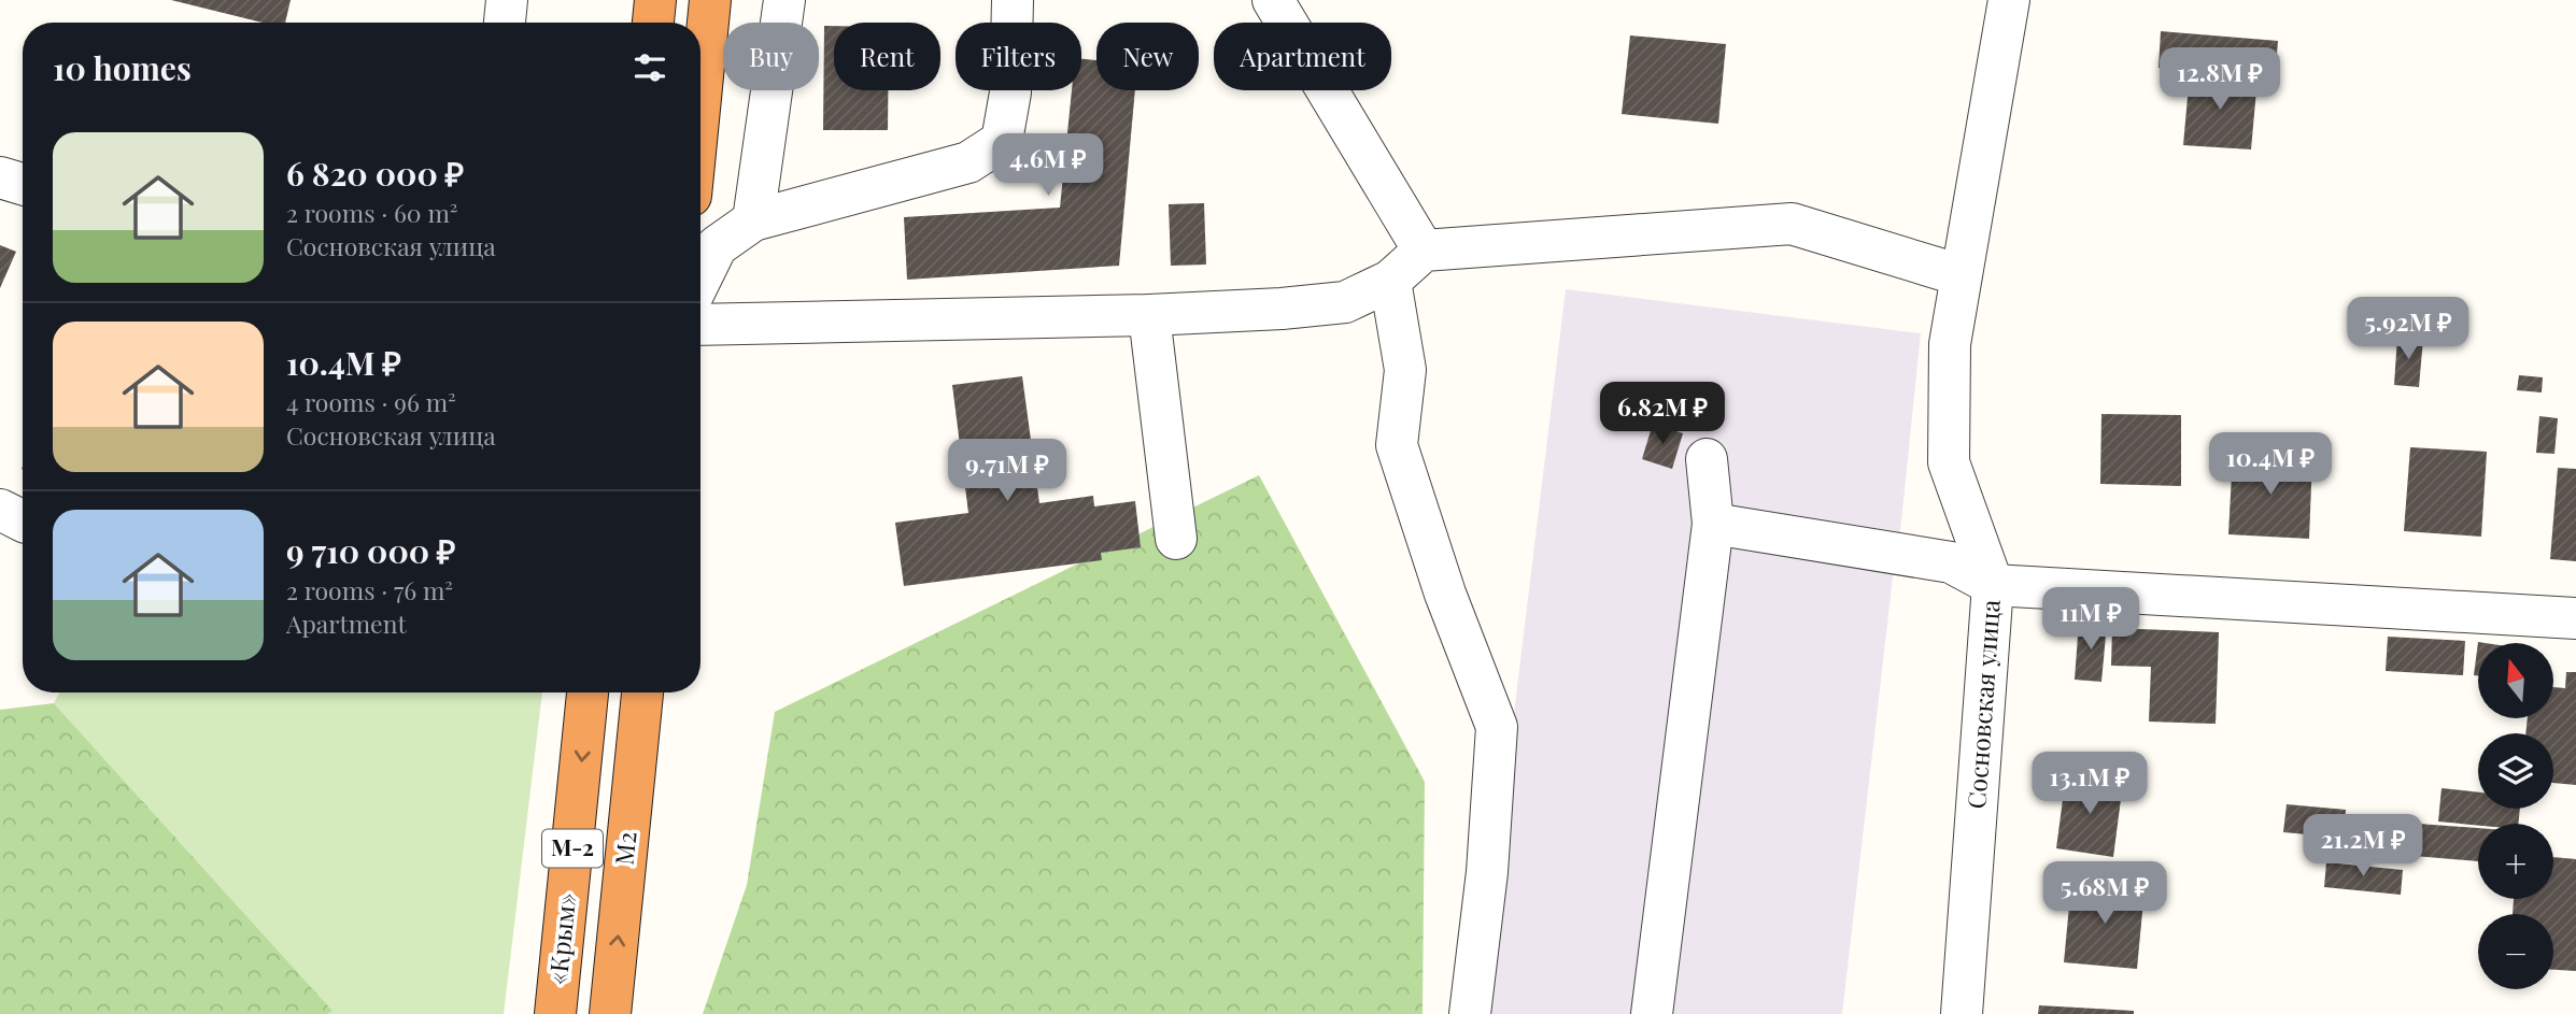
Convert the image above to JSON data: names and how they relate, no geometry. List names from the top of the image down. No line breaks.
{"streets":{"highway":["М-2","М2","«Крым»"],"street":["Сосновская улица"]},"one_way":["М2","«Крым»"],"north":"top","page":{"chip":["Buy","Rent","Filters","New","Apartment"],"heading":"10 homes","price":["12.8M ₽","4.6M ₽","5.92M ₽","6.82M ₽","10.4M ₽","9.71M ₽","11M ₽","13.1M ₽","21.2M ₽","5.68M ₽"],"list":[{"name":"6 820 000 ₽","note":"2 rooms · 60 m² · Сосновская улица"},{"name":"10.4M ₽","note":"4 rooms · 96 m² · Сосновская улица"},{"name":"9 710 000 ₽","note":"2 rooms · 76 m² · Apartment"}],"map_buttons":["+","−"]}}
